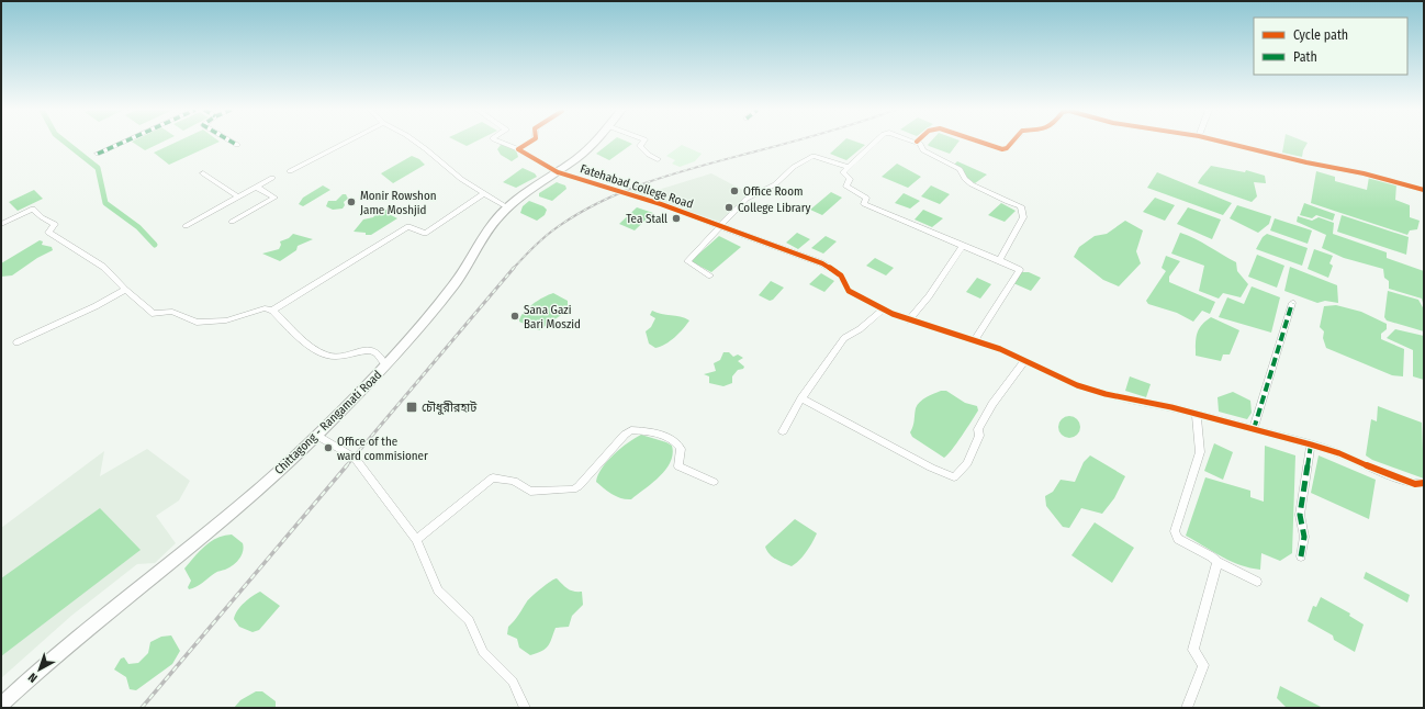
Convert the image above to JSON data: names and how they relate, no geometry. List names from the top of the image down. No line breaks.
{"streets":{"highway":["Chittagong - Rangamati Road"],"street":["Fatehabad College Road"]},"crossings":[["Fatehabad College Road","Chittagong - Rangamati Road"]],"places":{"other":["Office Room","Monir Rowshon Jame Moshjid","College Library","Tea Stall","Sana Gazi Bari Moszid","Office of the ward commisioner"],"transit":["চৌধুরীরহাট"]},"legend":["Cycle path","Path"],"north":"bottom left"}
